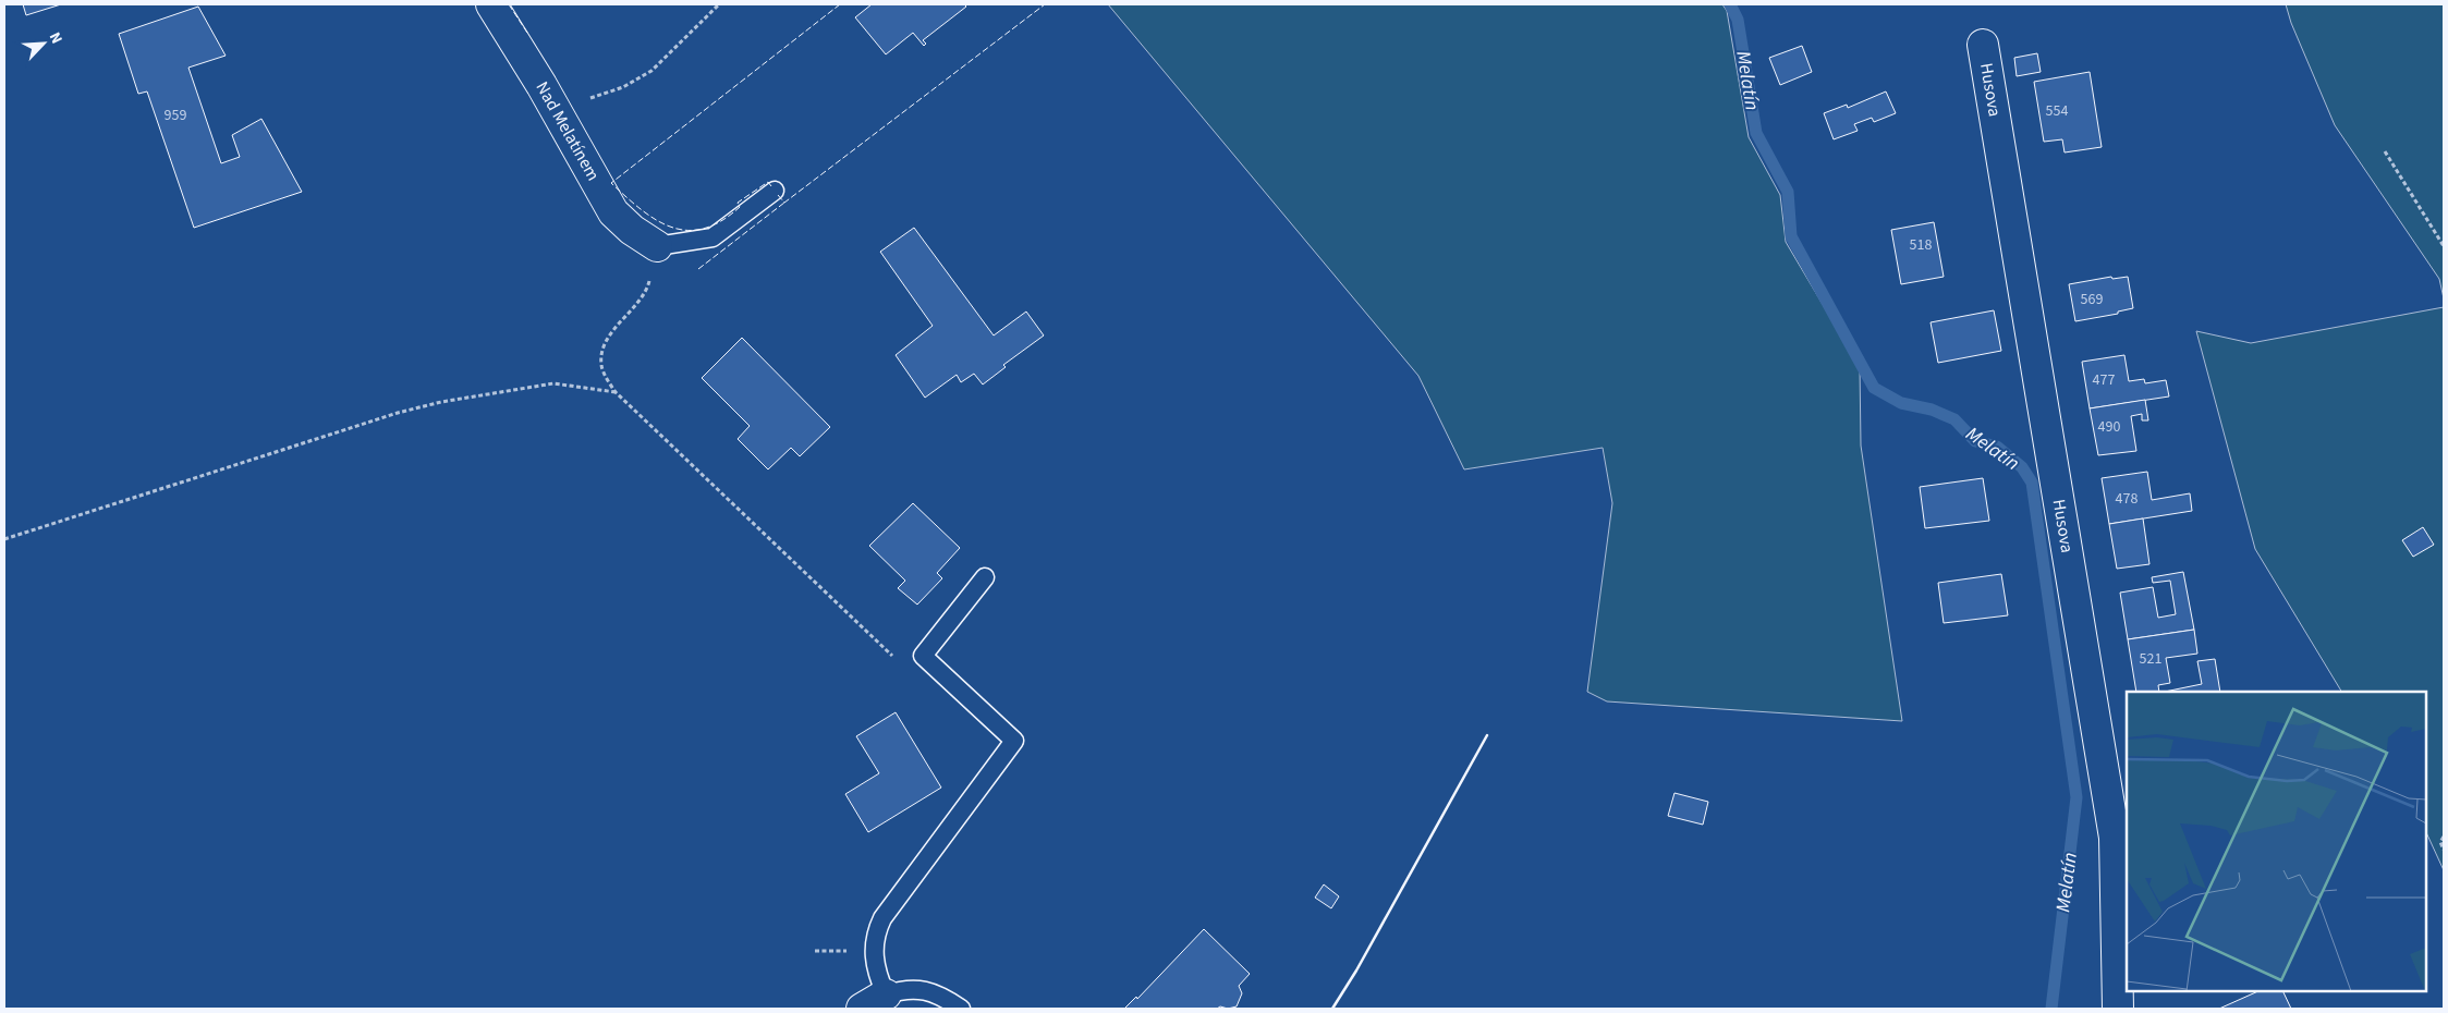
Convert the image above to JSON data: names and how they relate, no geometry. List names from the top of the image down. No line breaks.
{"streets":{"street":["Husova","Nad Melatínem"]},"water":["Melatín"],"house_numbers":["554","959","518","569","477","490","478","521"],"north":"top right"}
